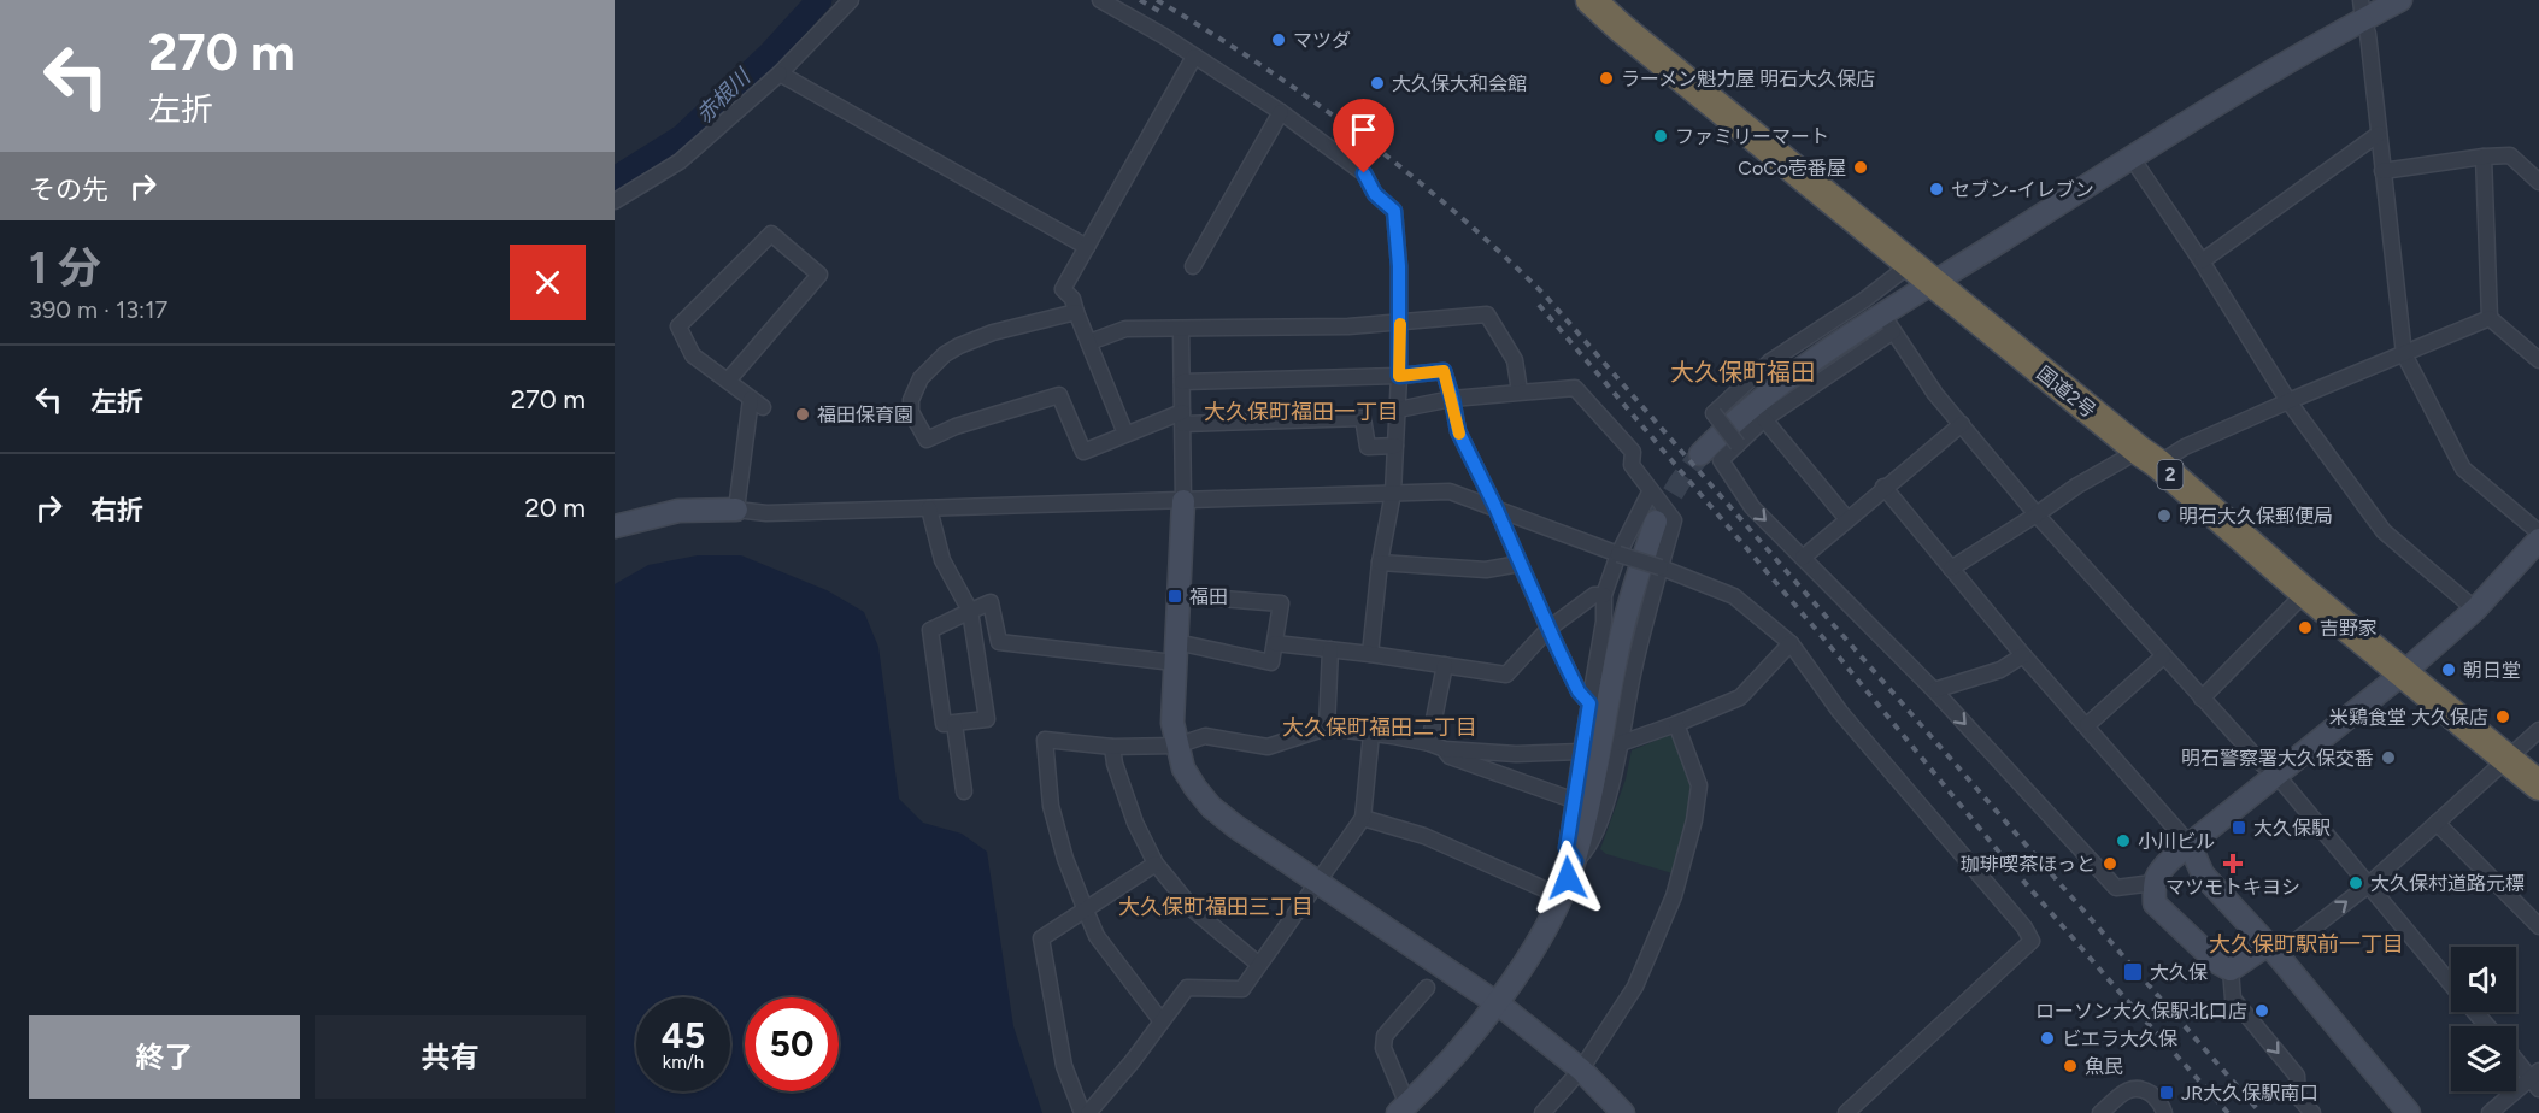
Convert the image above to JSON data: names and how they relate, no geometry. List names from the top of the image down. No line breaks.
{"streets":{"highway":["国道2号","2"]},"districts":["大久保町福田","大久保町福田一丁目","大久保町福田二丁目","大久保町福田三丁目","大久保町駅前一丁目"],"water":["赤根川"],"places":{"other":["マツダ","ラーメン魁力屋 明石大久保店","大久保大和会館","ファミリーマート","CoCo壱番屋","セブン-イレブン","福田保育園","明石大久保郵便局","吉野家","朝日堂","米鶏食堂 大久保店","明石警察署大久保交番","小川ビル","珈琲喫茶ほっと","大久保村道路元標","ローソン大久保駅北口店","ビエラ大久保","魚民"],"transit":["福田","大久保駅","大久保","JR大久保駅南口"],"health":["マツモトキヨシ"]},"page":{"turn":["270 m","左折"],"then":"その先","heading":["1 分","390 m · 13:17"],"list":[{"name":"左折","value":"270 m"},{"name":"右折","value":"20 m"}],"speed":"45 km/h","limit":"50","buttons":["終了","共有"]}}
